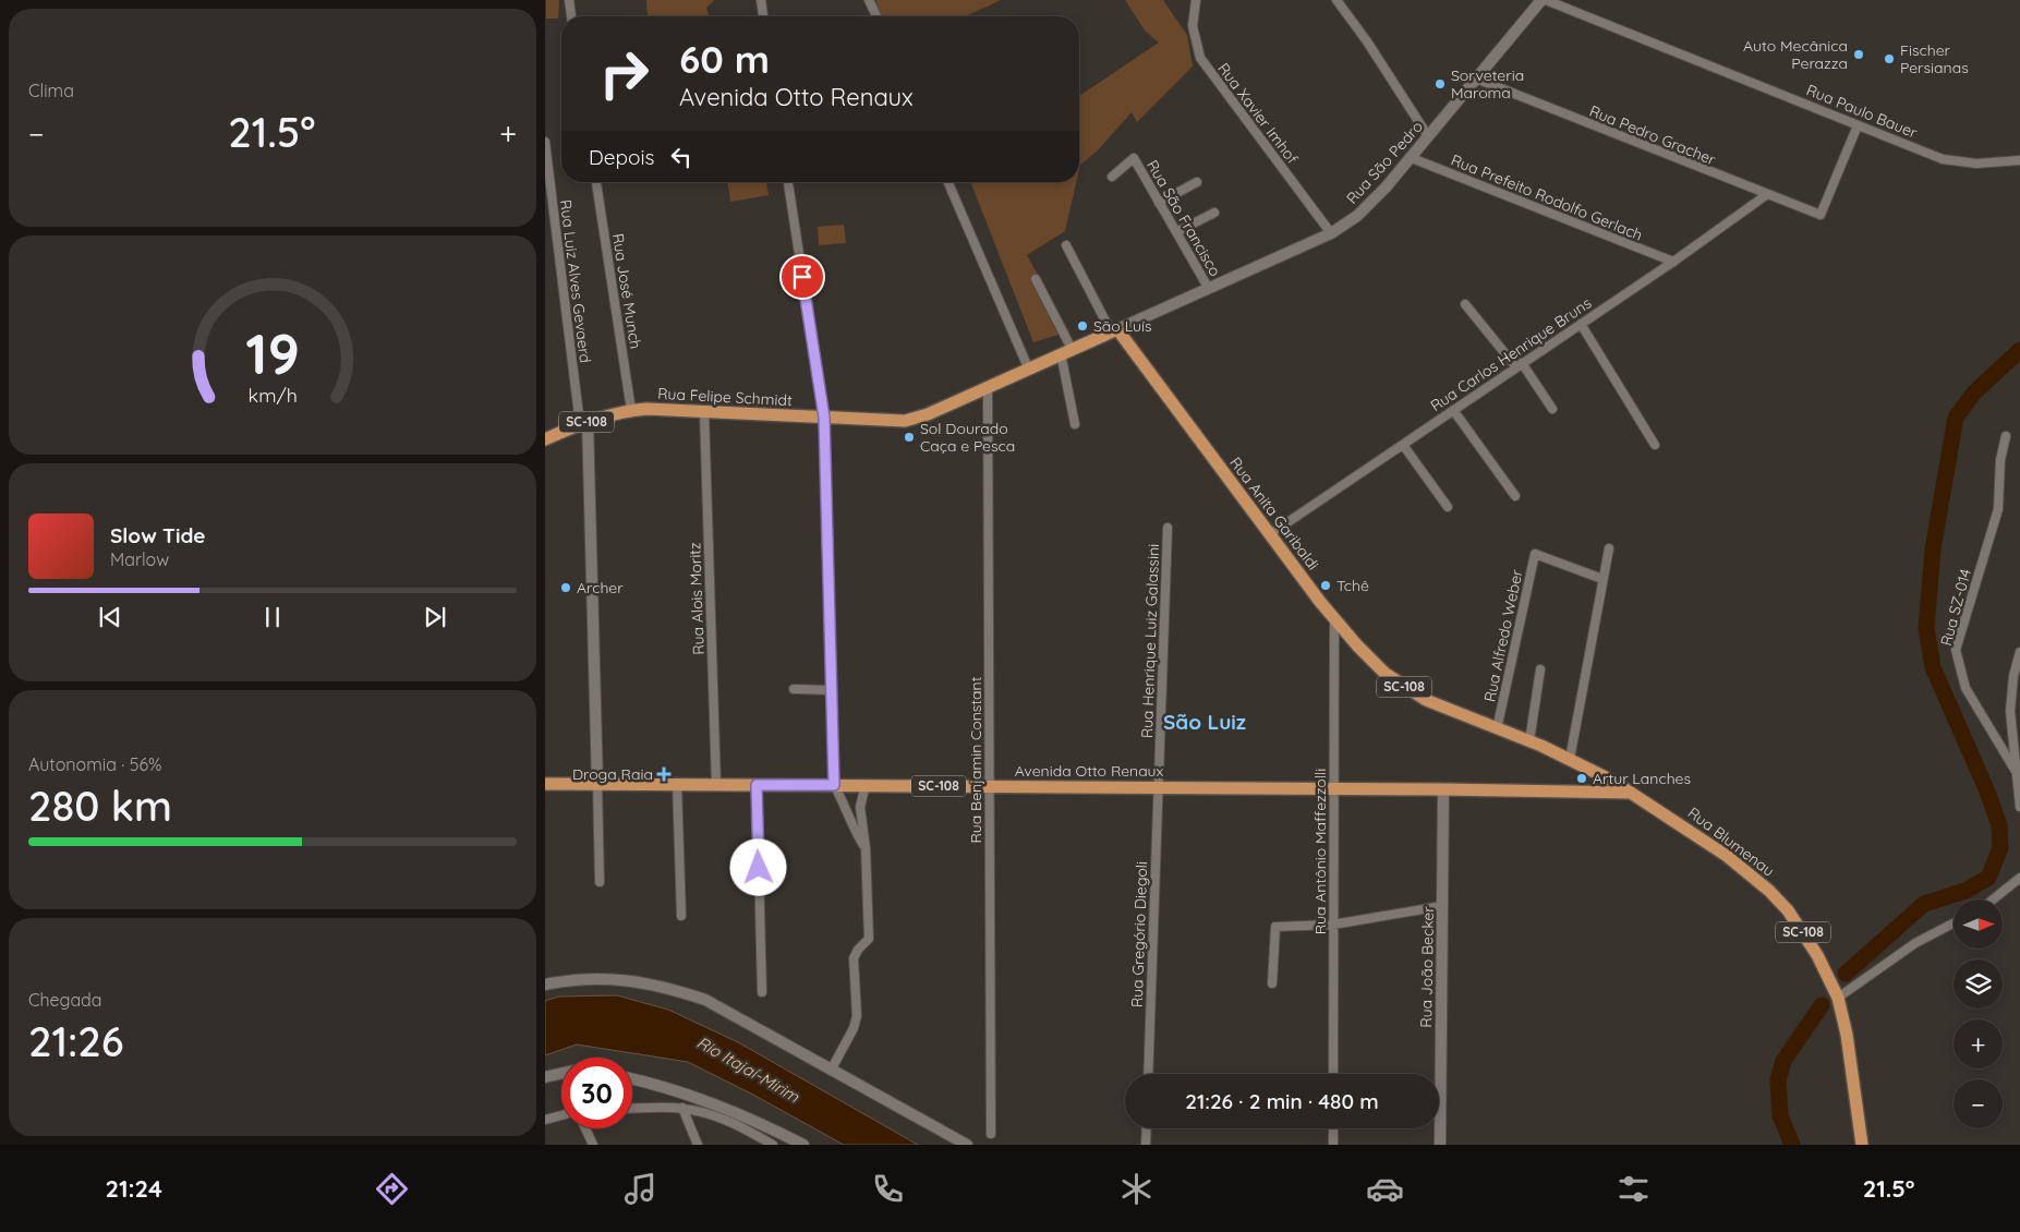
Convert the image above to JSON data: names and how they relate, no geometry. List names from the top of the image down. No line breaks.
{"streets":{"main road":["Rua São Pedro","Rua Felipe Schmidt","SC-108","Rua Anita Garibaldi","Avenida Otto Renaux","Rua Blumenau","Rua João Becker"],"street":["Rua Paulo Bauer","Rua Xavier Imhof","Rua Pedro Gracher","Rua Prefeito Rodolfo Gerlach","Rua São Francisco","Rua Luiz Alves Gevaerd","Rua José Munch","Rua Carlos Henrique Bruns","Rua Alois Moritz","Rua SZ-014","Rua Alfredo Weber","Rua Henrique Luiz Galassini","Rua Benjamin Constant","Rua Antônio Maffezzolli","Rua Gregório Diegoli"]},"crossings":[["Rua Paulo Bauer","Rua Pedro Gracher"],["Rua Xavier Imhof","Rua São Pedro"],["Rua Pedro Gracher","Rua São Pedro"],["Rua Pedro Gracher","Rua Carlos Henrique Bruns"],["Rua São Pedro","Rua Prefeito Rodolfo Gerlach"],["Rua São Pedro","Rua São Francisco"],["Rua São Pedro","Rua Felipe Schmidt"],["Rua São Pedro","Rua Anita Garibaldi"],["Rua Prefeito Rodolfo Gerlach","Rua Carlos Henrique Bruns"],["Rua Luiz Alves Gevaerd","Rua Felipe Schmidt"],["Rua José Munch","Rua Felipe Schmidt"],["Rua Carlos Henrique Bruns","Rua Anita Garibaldi"],["Rua Felipe Schmidt","Rua Anita Garibaldi"],["Rua Felipe Schmidt","Rua Alois Moritz"],["Rua Felipe Schmidt","Rua Benjamin Constant"],["Rua Anita Garibaldi","Rua Alfredo Weber"],["Rua Anita Garibaldi","Avenida Otto Renaux"],["Rua Anita Garibaldi","Rua Blumenau"],["Rua Anita Garibaldi","Rua Antônio Maffezzolli"],["Rua Alois Moritz","Avenida Otto Renaux"],["Rua Henrique Luiz Galassini","Avenida Otto Renaux"],["Rua Henrique Luiz Galassini","Rua Gregório Diegoli"],["Rua Benjamin Constant","Avenida Otto Renaux"],["Avenida Otto Renaux","Rua Blumenau"],["Avenida Otto Renaux","Rua Antônio Maffezzolli"],["Avenida Otto Renaux","Rua Gregório Diegoli"],["Avenida Otto Renaux","Rua João Becker"]],"districts":["São Luiz"],"water":["Rio Itajaí-Mirim"],"places":{"other":["Auto Mecânica Perazza","Fischer Persianas","Sorveteria Maroma","São Luís","Sol Dourado Caça e Pesca","Tchê","Archer","Artur Lanches"],"health":["Droga Raia"]},"north":"right","page":{"tile":["Clima",["Autonomia · 56%","280 km"],["Chegada","21:26"]],"turn":["60 m","Avenida Otto Renaux"],"heat":["−","21.5°","+"],"then":"Depois","song":["Slow Tide","Marlow"],"map_buttons":["+","−"],"limit":"30","trip":"21:26 · 2 min · 480 m","tabs":["21:24","21.5°"],"gauge":["19","km/h"]}}
